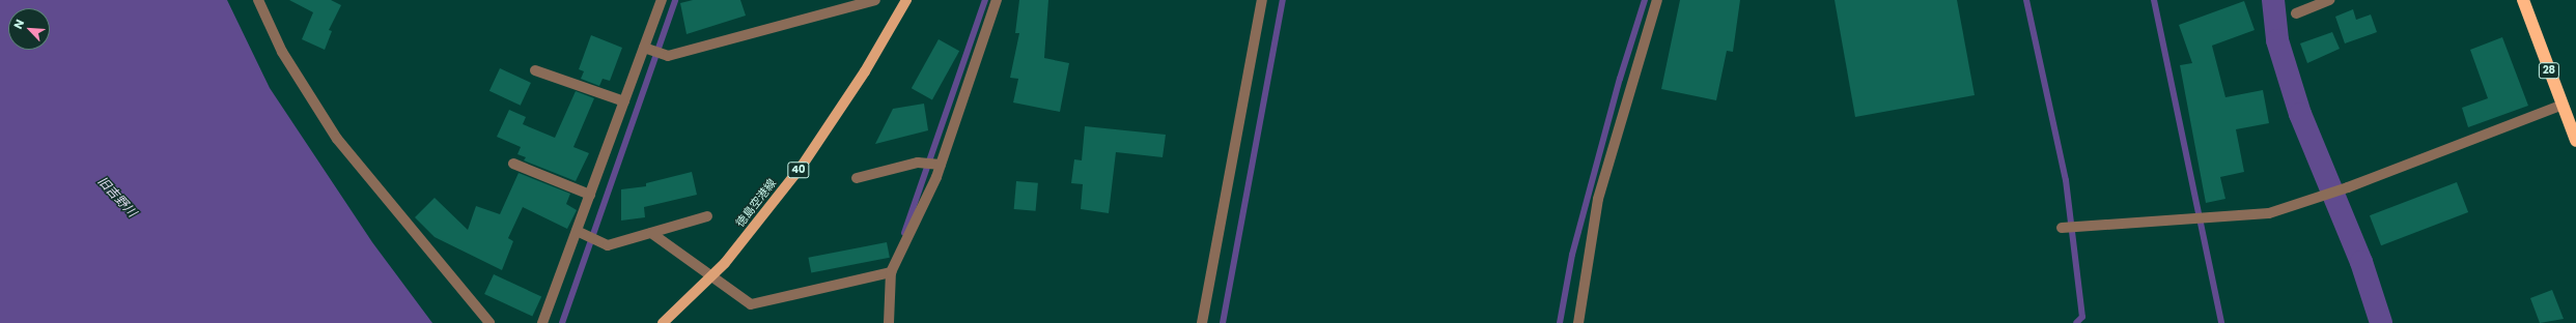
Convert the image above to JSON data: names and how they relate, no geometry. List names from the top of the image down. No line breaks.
{"streets":{"highway":["28"],"main road":["40","徳島空港線"]},"water":["旧吉野川"],"north":"top left"}
